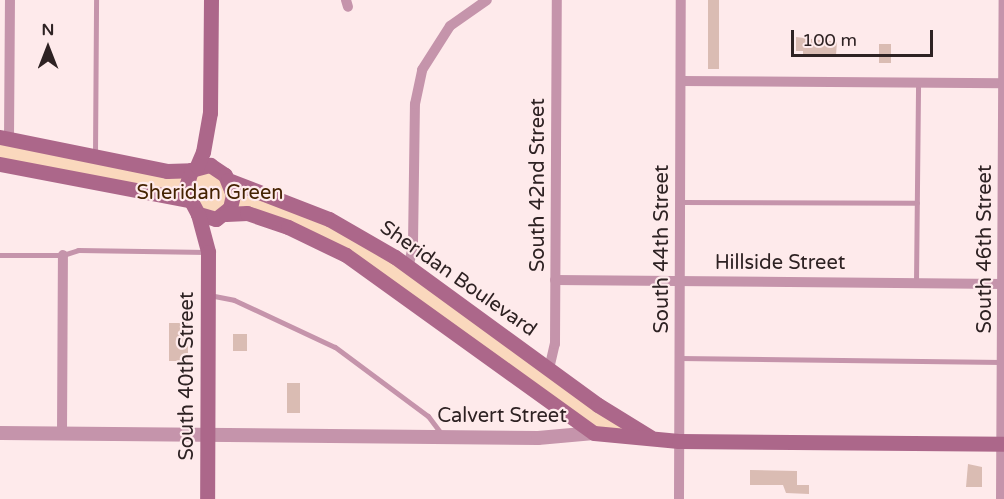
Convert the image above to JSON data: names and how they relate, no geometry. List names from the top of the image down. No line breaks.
{"streets":{"main road":["Sheridan Boulevard","South 40th Street","Calvert Street"],"street":["South 42nd Street","South 44th Street","South 46th Street","Hillside Street"]},"crossings":[["South 42nd Street","Hillside Street"],["South 42nd Street","Sheridan Boulevard"],["South 44th Street","Hillside Street"],["South 44th Street","Calvert Street"],["South 46th Street","Hillside Street"],["South 46th Street","Calvert Street"],["Sheridan Boulevard","South 40th Street"],["Sheridan Boulevard","Calvert Street"],["South 40th Street","Calvert Street"]],"parks":["Sheridan Green"],"scale_bar":"100 m","north":"top"}
